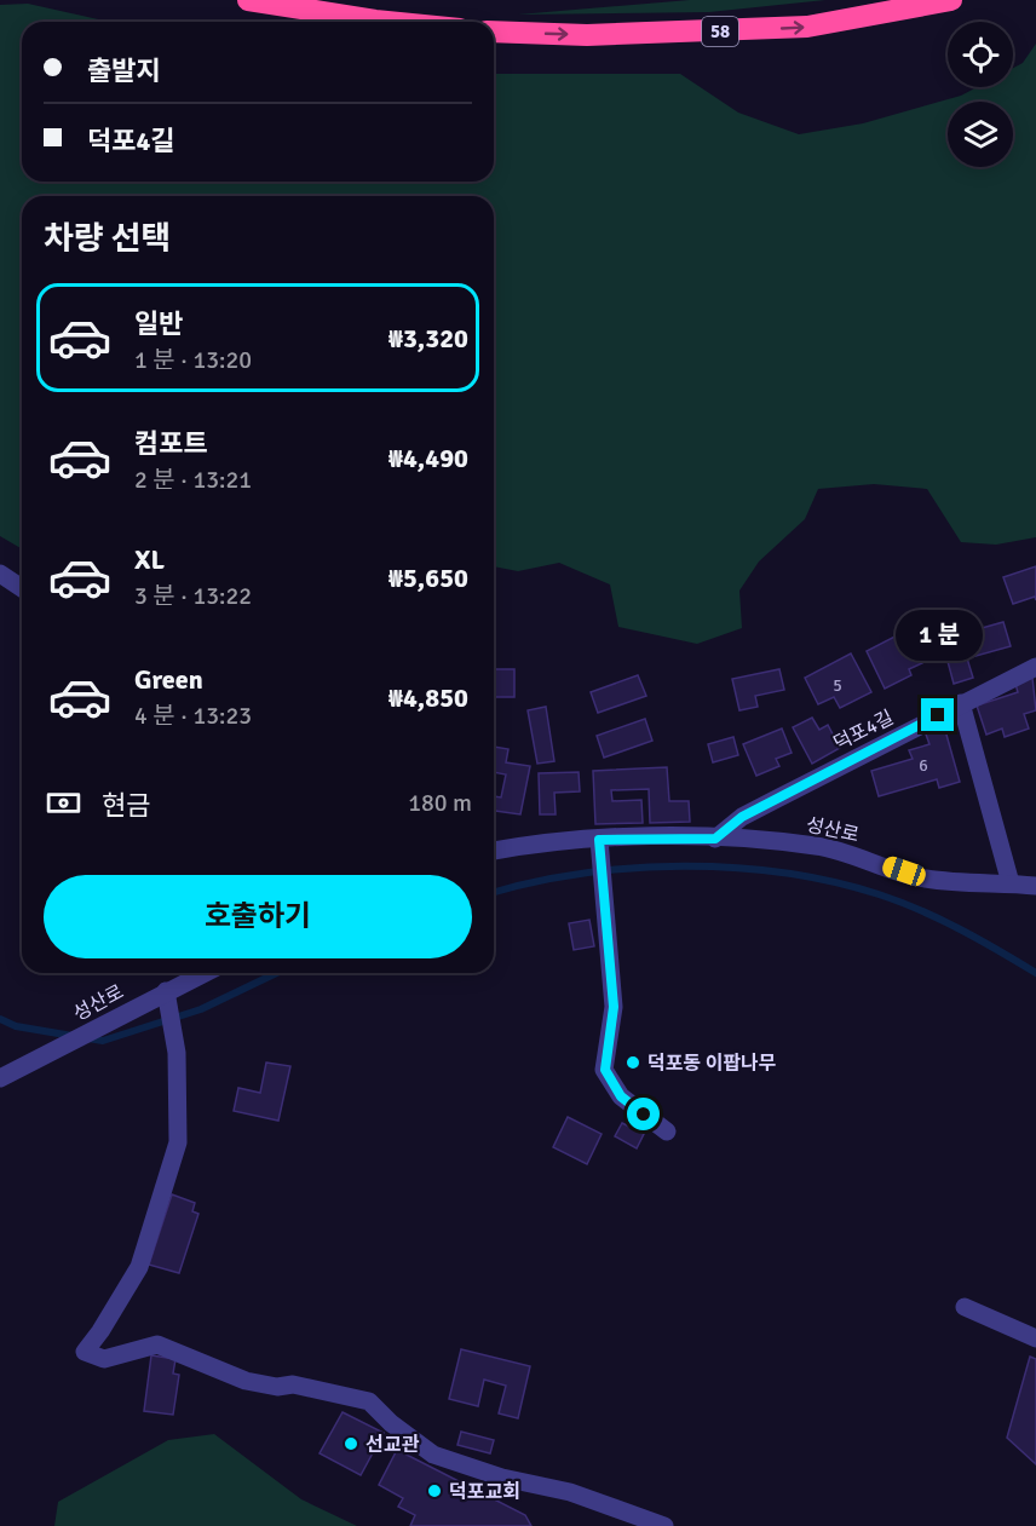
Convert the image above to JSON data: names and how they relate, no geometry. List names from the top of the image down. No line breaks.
{"streets":{"highway":["58"],"street":["덕포4길","성산로"]},"crossings":[["덕포4길","성산로"]],"places":["덕포동 이팝나무","선교관","덕포교회"],"house_numbers":["5","6"],"page":{"banner":["출발지","덕포4길"],"heading":"차량 선택","list":[{"name":"일반","note":"1 분 · 13:20","value":"₩3,320"},{"name":"컴포트","note":"2 분 · 13:21","value":"₩4,490"},{"name":"XL","note":"3 분 · 13:22","value":"₩5,650"},{"name":"Green","note":"4 분 · 13:23","value":"₩4,850"}],"bubble":"1 분","pay":["현금","180 m"],"buttons":"호출하기"}}
